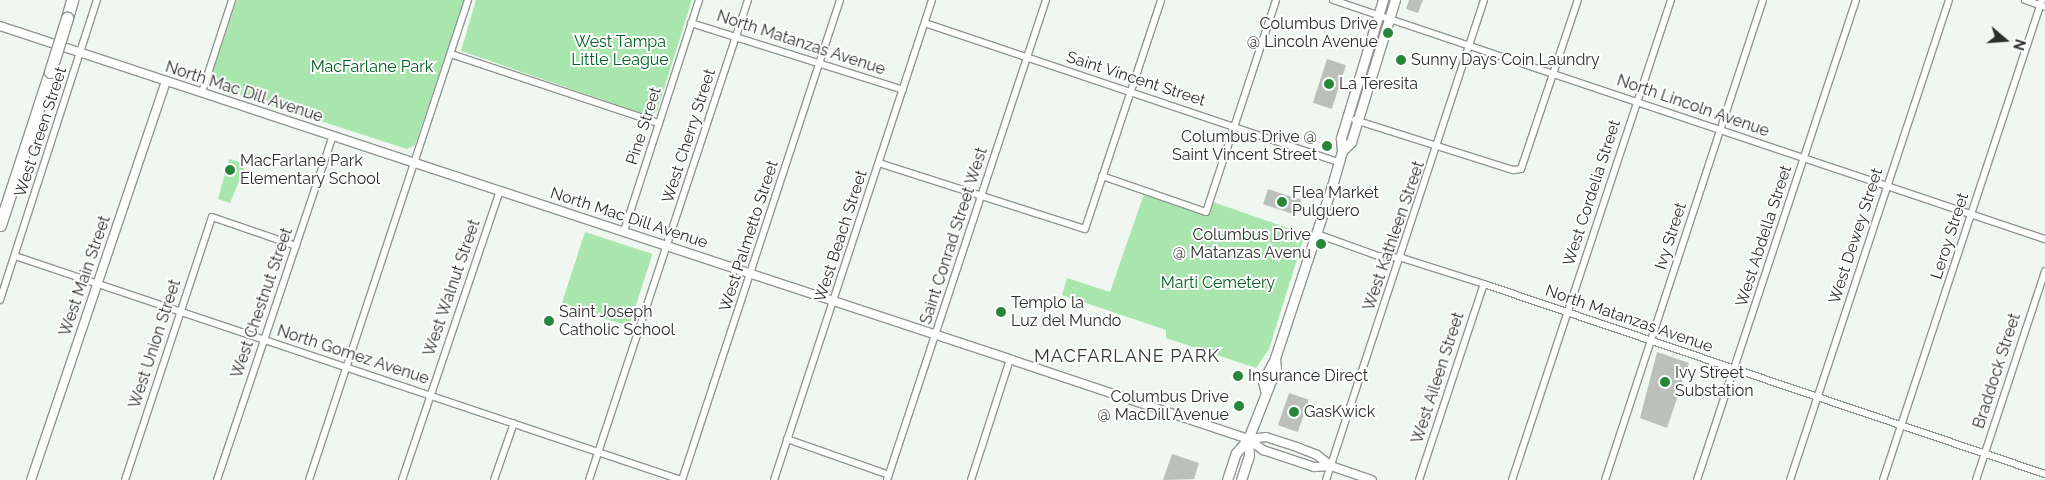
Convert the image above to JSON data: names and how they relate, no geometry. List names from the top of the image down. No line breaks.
{"streets":{"street":["North Matanzas Avenue","Saint Vincent Street","North Mac Dill Avenue","North Lincoln Avenue","Pine Street","West Green Street","West Cherry Street","West Cordelia Street","West Palmetto Street","West Beach Street","Saint Conrad Street West","West Kathleen Street","Ivy Street","West Abdella Street","West Dewey Street","Leroy Street","West Main Street","West Walnut Street","West Chestnut Street","West Union Street","North Gomez Avenue","Braddock Street","West Aileen Street"]},"crossings":[["North Matanzas Avenue","Pine Street"],["North Matanzas Avenue","West Cherry Street"],["North Matanzas Avenue","West Cordelia Street"],["North Matanzas Avenue","West Palmetto Street"],["North Matanzas Avenue","West Beach Street"],["North Matanzas Avenue","West Kathleen Street"],["North Matanzas Avenue","Ivy Street"],["North Matanzas Avenue","West Abdella Street"],["North Matanzas Avenue","West Dewey Street"],["North Matanzas Avenue","Leroy Street"],["North Matanzas Avenue","Braddock Street"],["North Matanzas Avenue","West Aileen Street"],["Saint Vincent Street","West Beach Street"],["Saint Vincent Street","Saint Conrad Street West"],["North Mac Dill Avenue","Pine Street"],["North Mac Dill Avenue","West Green Street"],["North Mac Dill Avenue","West Cherry Street"],["North Mac Dill Avenue","West Palmetto Street"],["North Mac Dill Avenue","West Beach Street"],["North Mac Dill Avenue","Saint Conrad Street West"],["North Mac Dill Avenue","West Kathleen Street"],["North Mac Dill Avenue","West Main Street"],["North Mac Dill Avenue","West Walnut Street"],["North Mac Dill Avenue","West Chestnut Street"],["North Lincoln Avenue","West Cordelia Street"],["North Lincoln Avenue","West Kathleen Street"],["North Lincoln Avenue","Ivy Street"],["North Lincoln Avenue","West Abdella Street"],["North Lincoln Avenue","West Dewey Street"],["North Lincoln Avenue","Leroy Street"],["West Green Street","North Gomez Avenue"],["West Cherry Street","North Gomez Avenue"],["West Palmetto Street","North Gomez Avenue"],["West Main Street","North Gomez Avenue"],["West Walnut Street","North Gomez Avenue"],["West Chestnut Street","West Union Street"],["West Chestnut Street","North Gomez Avenue"],["West Union Street","North Gomez Avenue"]],"districts":["MACFARLANE PARK"],"parks":["West Tampa Little League","MacFarlane Park","Marti Cemetery"],"places":["Columbus Drive @ Lincoln Avenue","Sunny Days Coin Laundry","La Teresita","Columbus Drive @ Saint Vincent Street","MacFarlane Park Elementary School","Flea Market Pulguero","Columbus Drive @ Matanzas Avenu","Templo la Luz del Mundo","Saint Joseph Catholic School","Insurance Direct","Ivy Street Substation","Columbus Drive @ MacDill Avenue","GasKwick"],"north":"right"}
